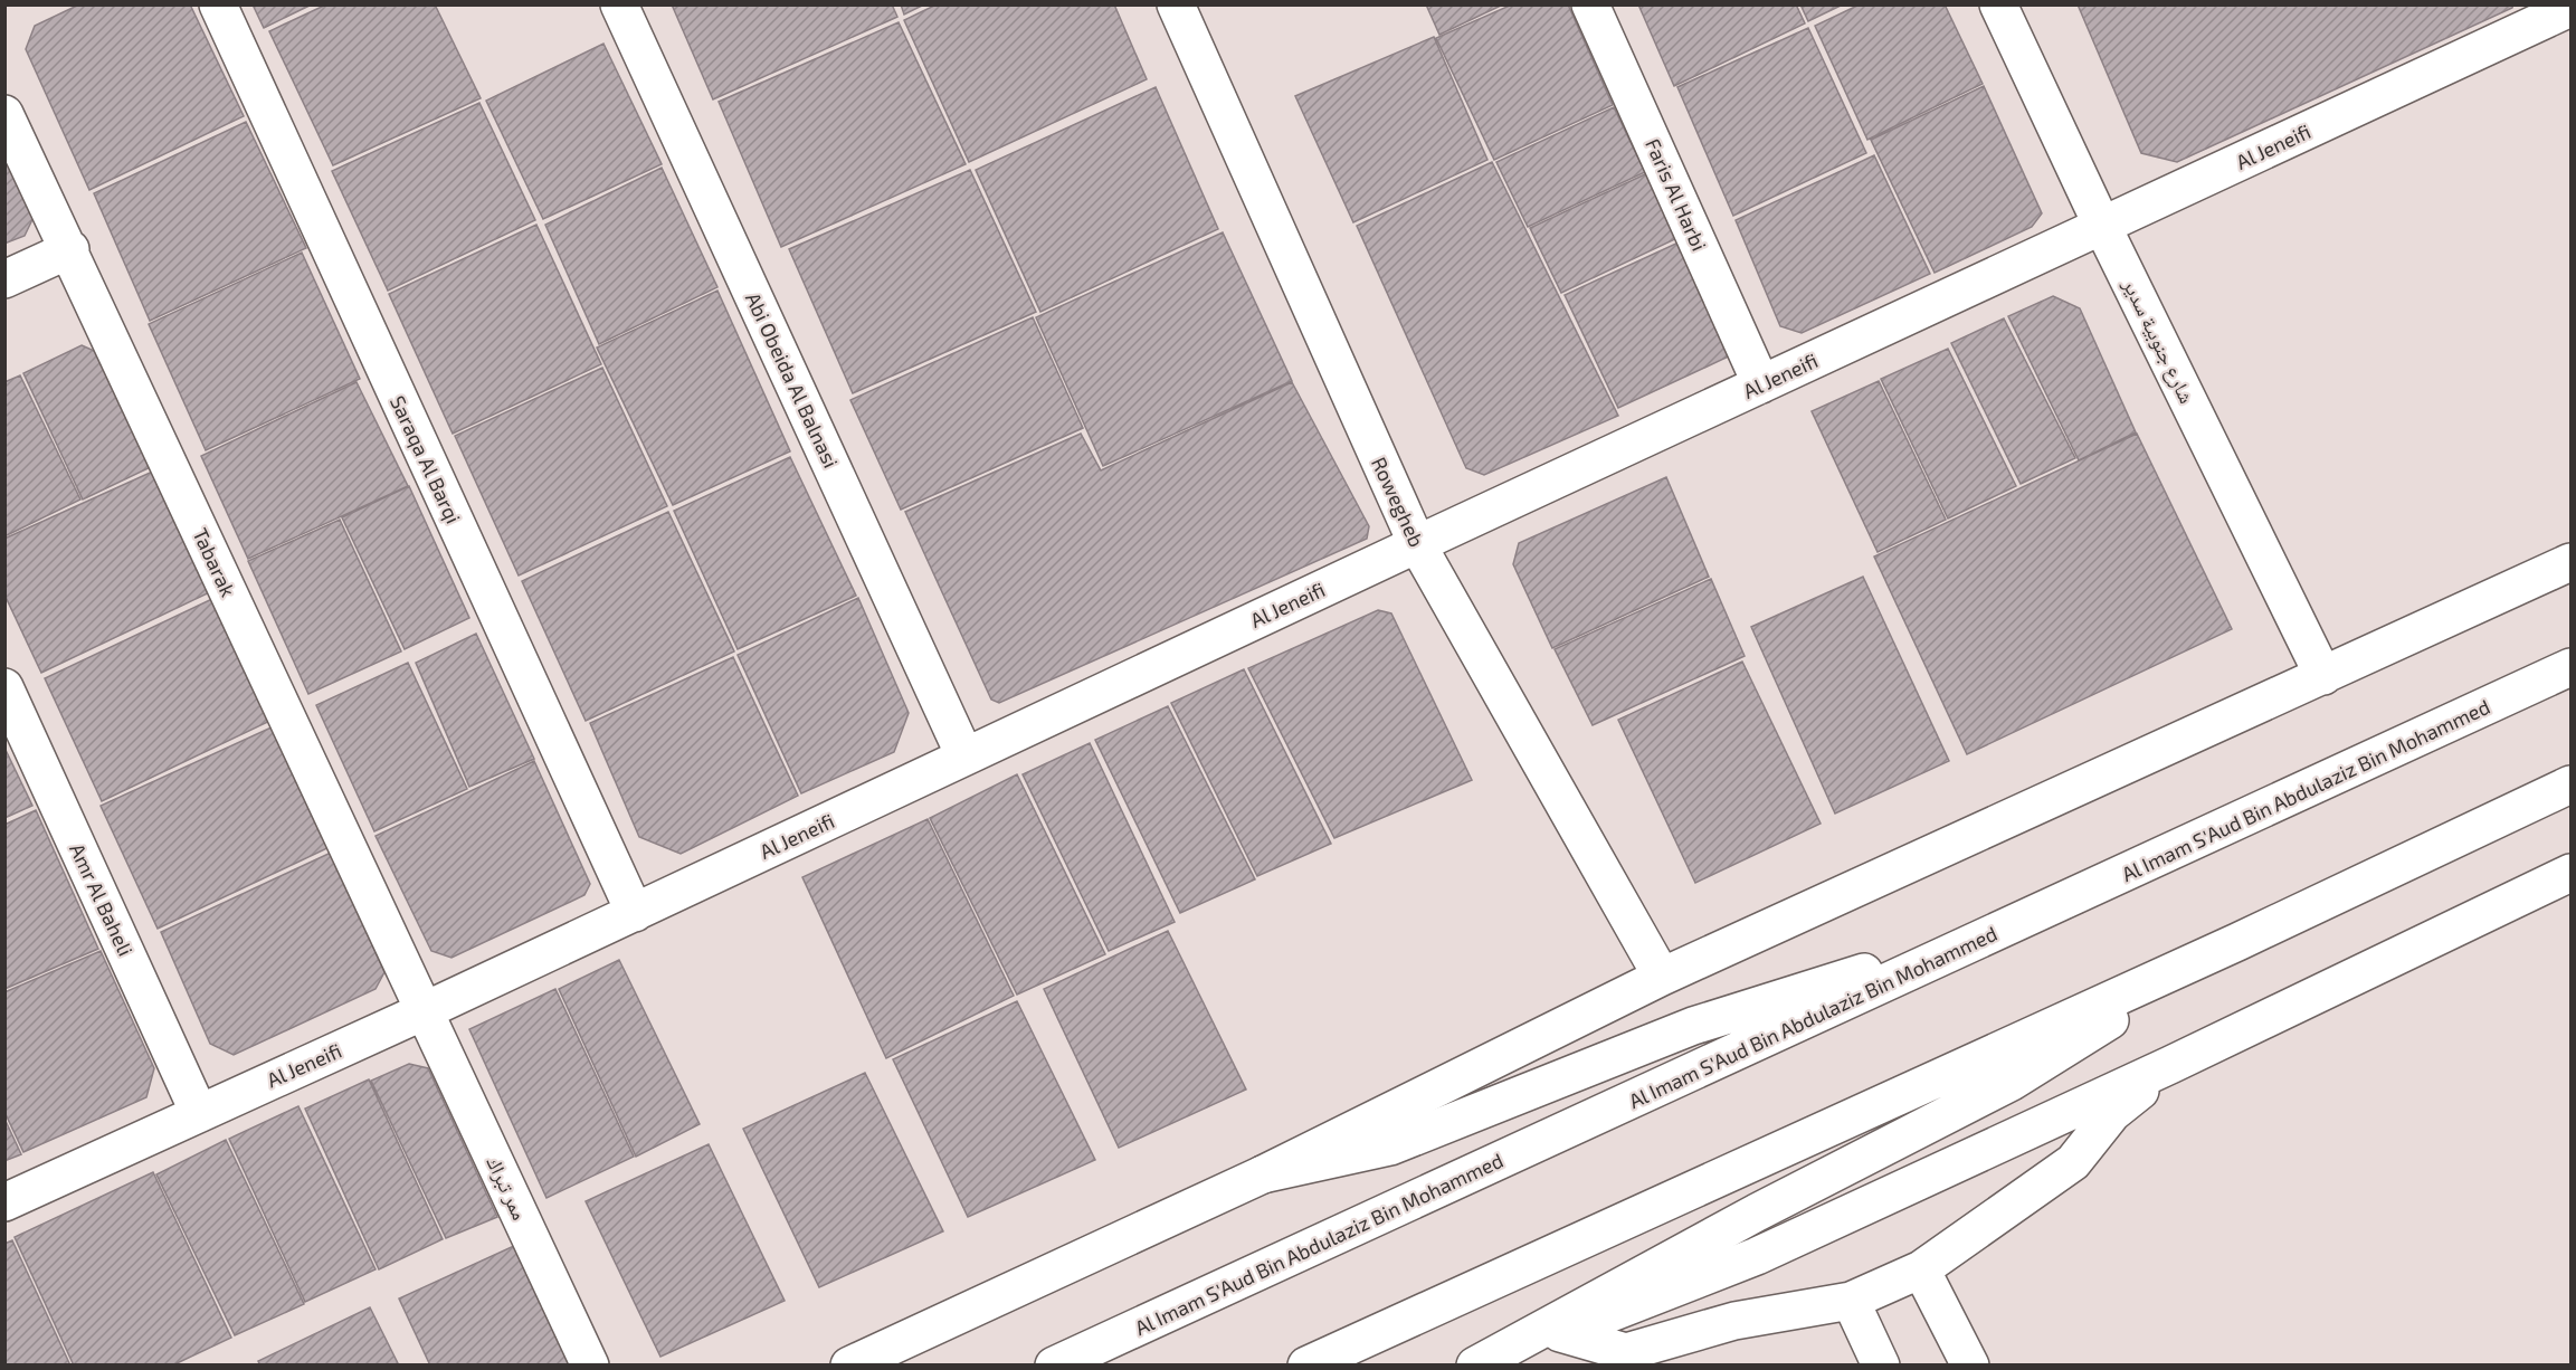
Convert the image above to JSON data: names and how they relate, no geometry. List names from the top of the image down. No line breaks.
{"streets":{"street":["Al Jeneifi","Faris Al Harbi","شارع جنوبية سدير","Abi Obeida Al Balnasi","Saraqa Al Barqi","Rowegheb","Tabarak","Al Imam S'Aud Bin Abdulaziz Bin Mohammed","Amr Al Baheli","ممر تبراك"]},"crossings":[["Al Jeneifi","Faris Al Harbi"],["Al Jeneifi","شارع جنوبية سدير"],["Al Jeneifi","Abi Obeida Al Balnasi"],["Al Jeneifi","Saraqa Al Barqi"],["Al Jeneifi","Rowegheb"],["Al Jeneifi","Tabarak"],["Al Jeneifi","Amr Al Baheli"],["Al Jeneifi","ممر تبراك"],["Tabarak","ممر تبراك"]]}
